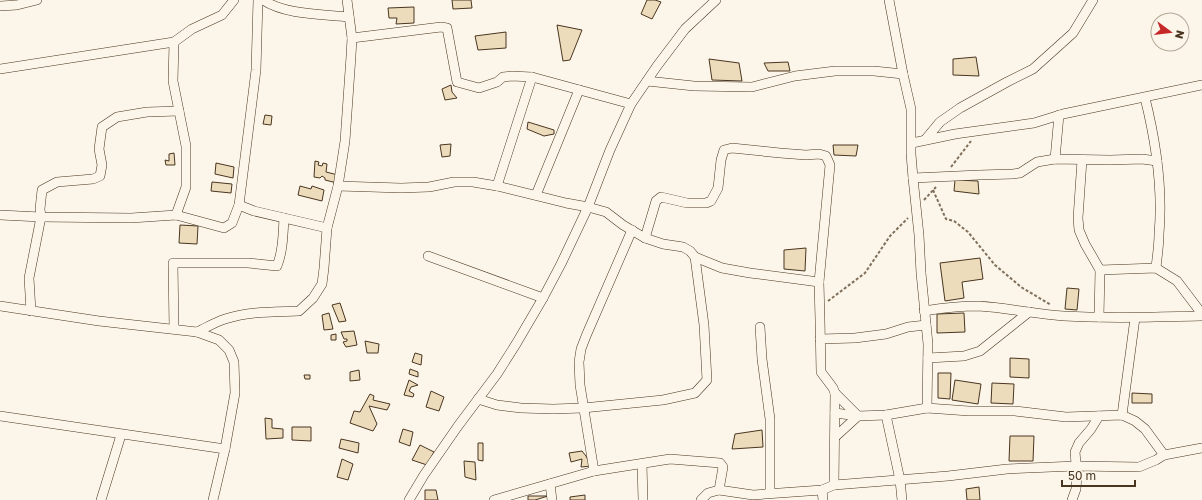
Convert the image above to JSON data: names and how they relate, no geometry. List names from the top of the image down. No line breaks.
{"scale_bar":"50 m","north":"right"}
